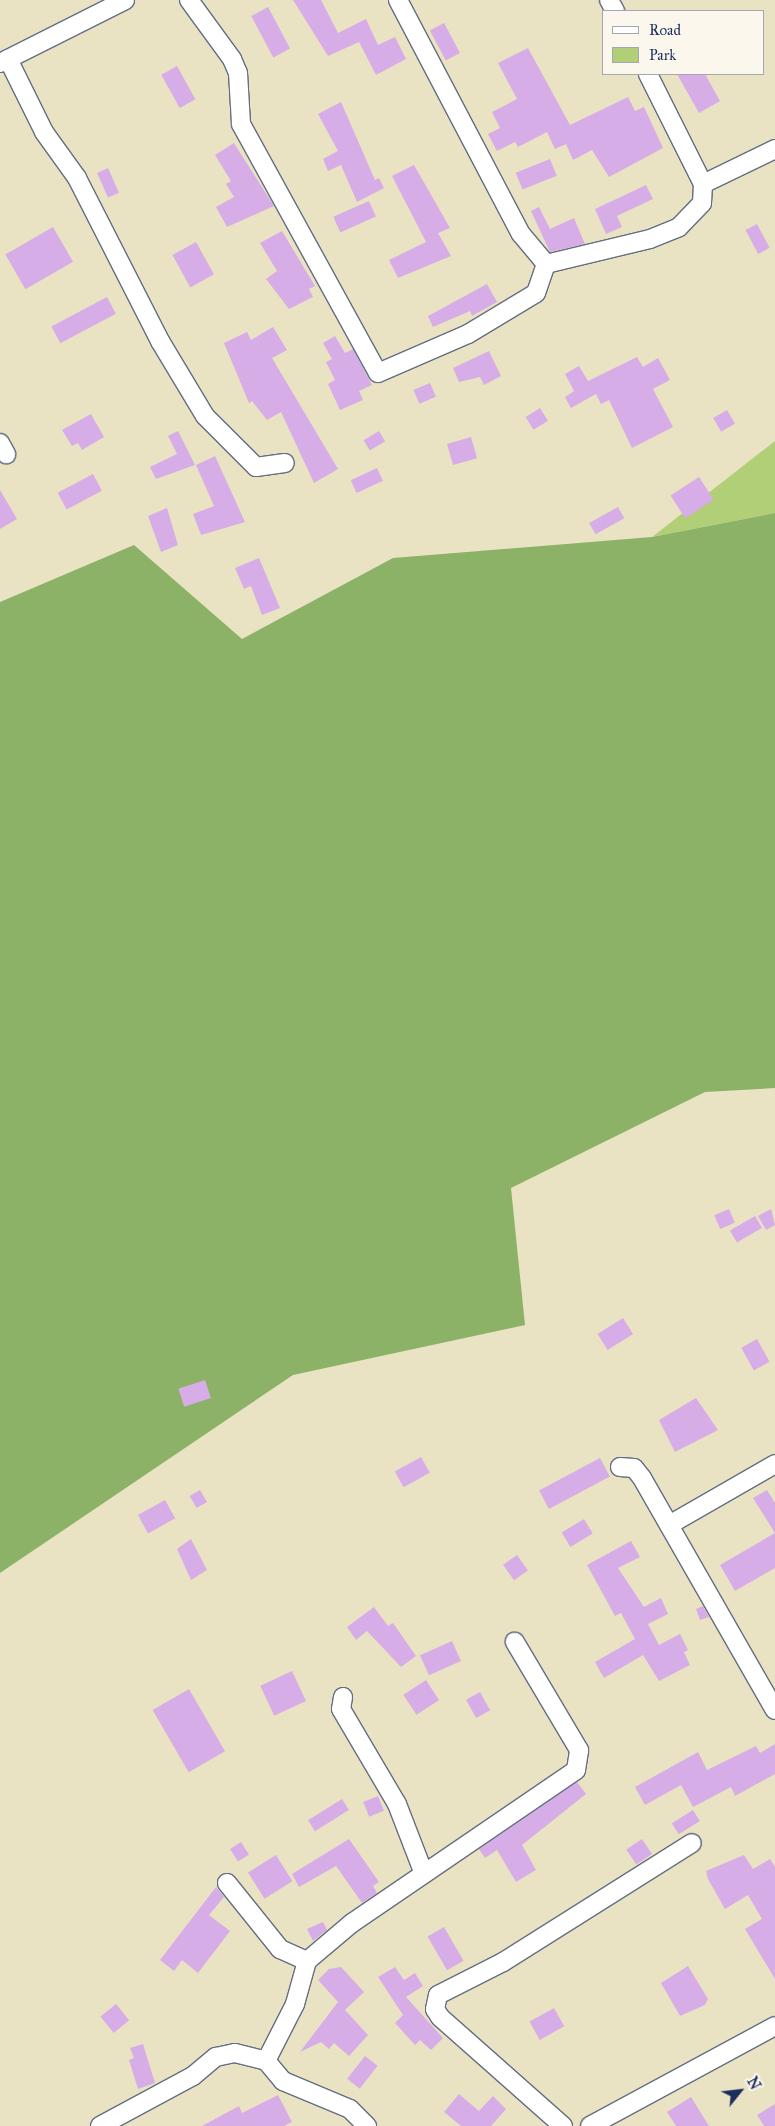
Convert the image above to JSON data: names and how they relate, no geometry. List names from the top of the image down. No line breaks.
{"legend":["Road","Park"],"north":"top right"}
